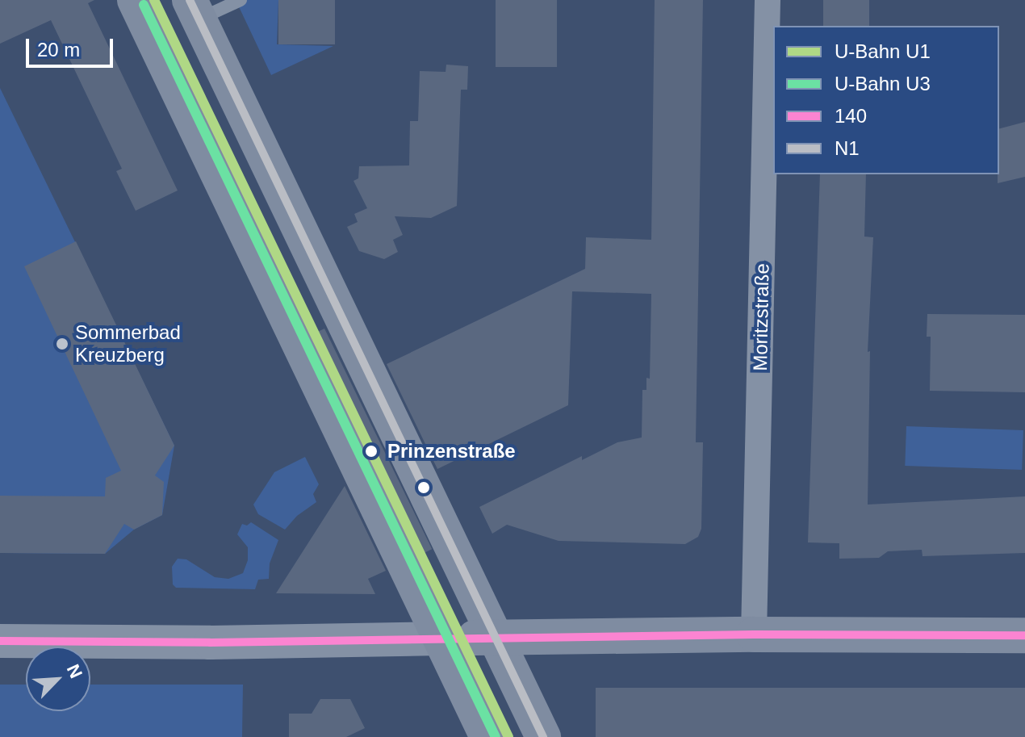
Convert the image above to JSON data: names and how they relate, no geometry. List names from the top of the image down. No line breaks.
{"streets":{"street":["Moritzstraße"]},"places":["Sommerbad Kreuzberg","Prinzenstraße"],"lines":["metro line U1","transit line N1","metro line U3","transit line 140"],"legend":["U-Bahn U1","U-Bahn U3","140","N1"],"scale_bar":"20 m","north":"top right"}
